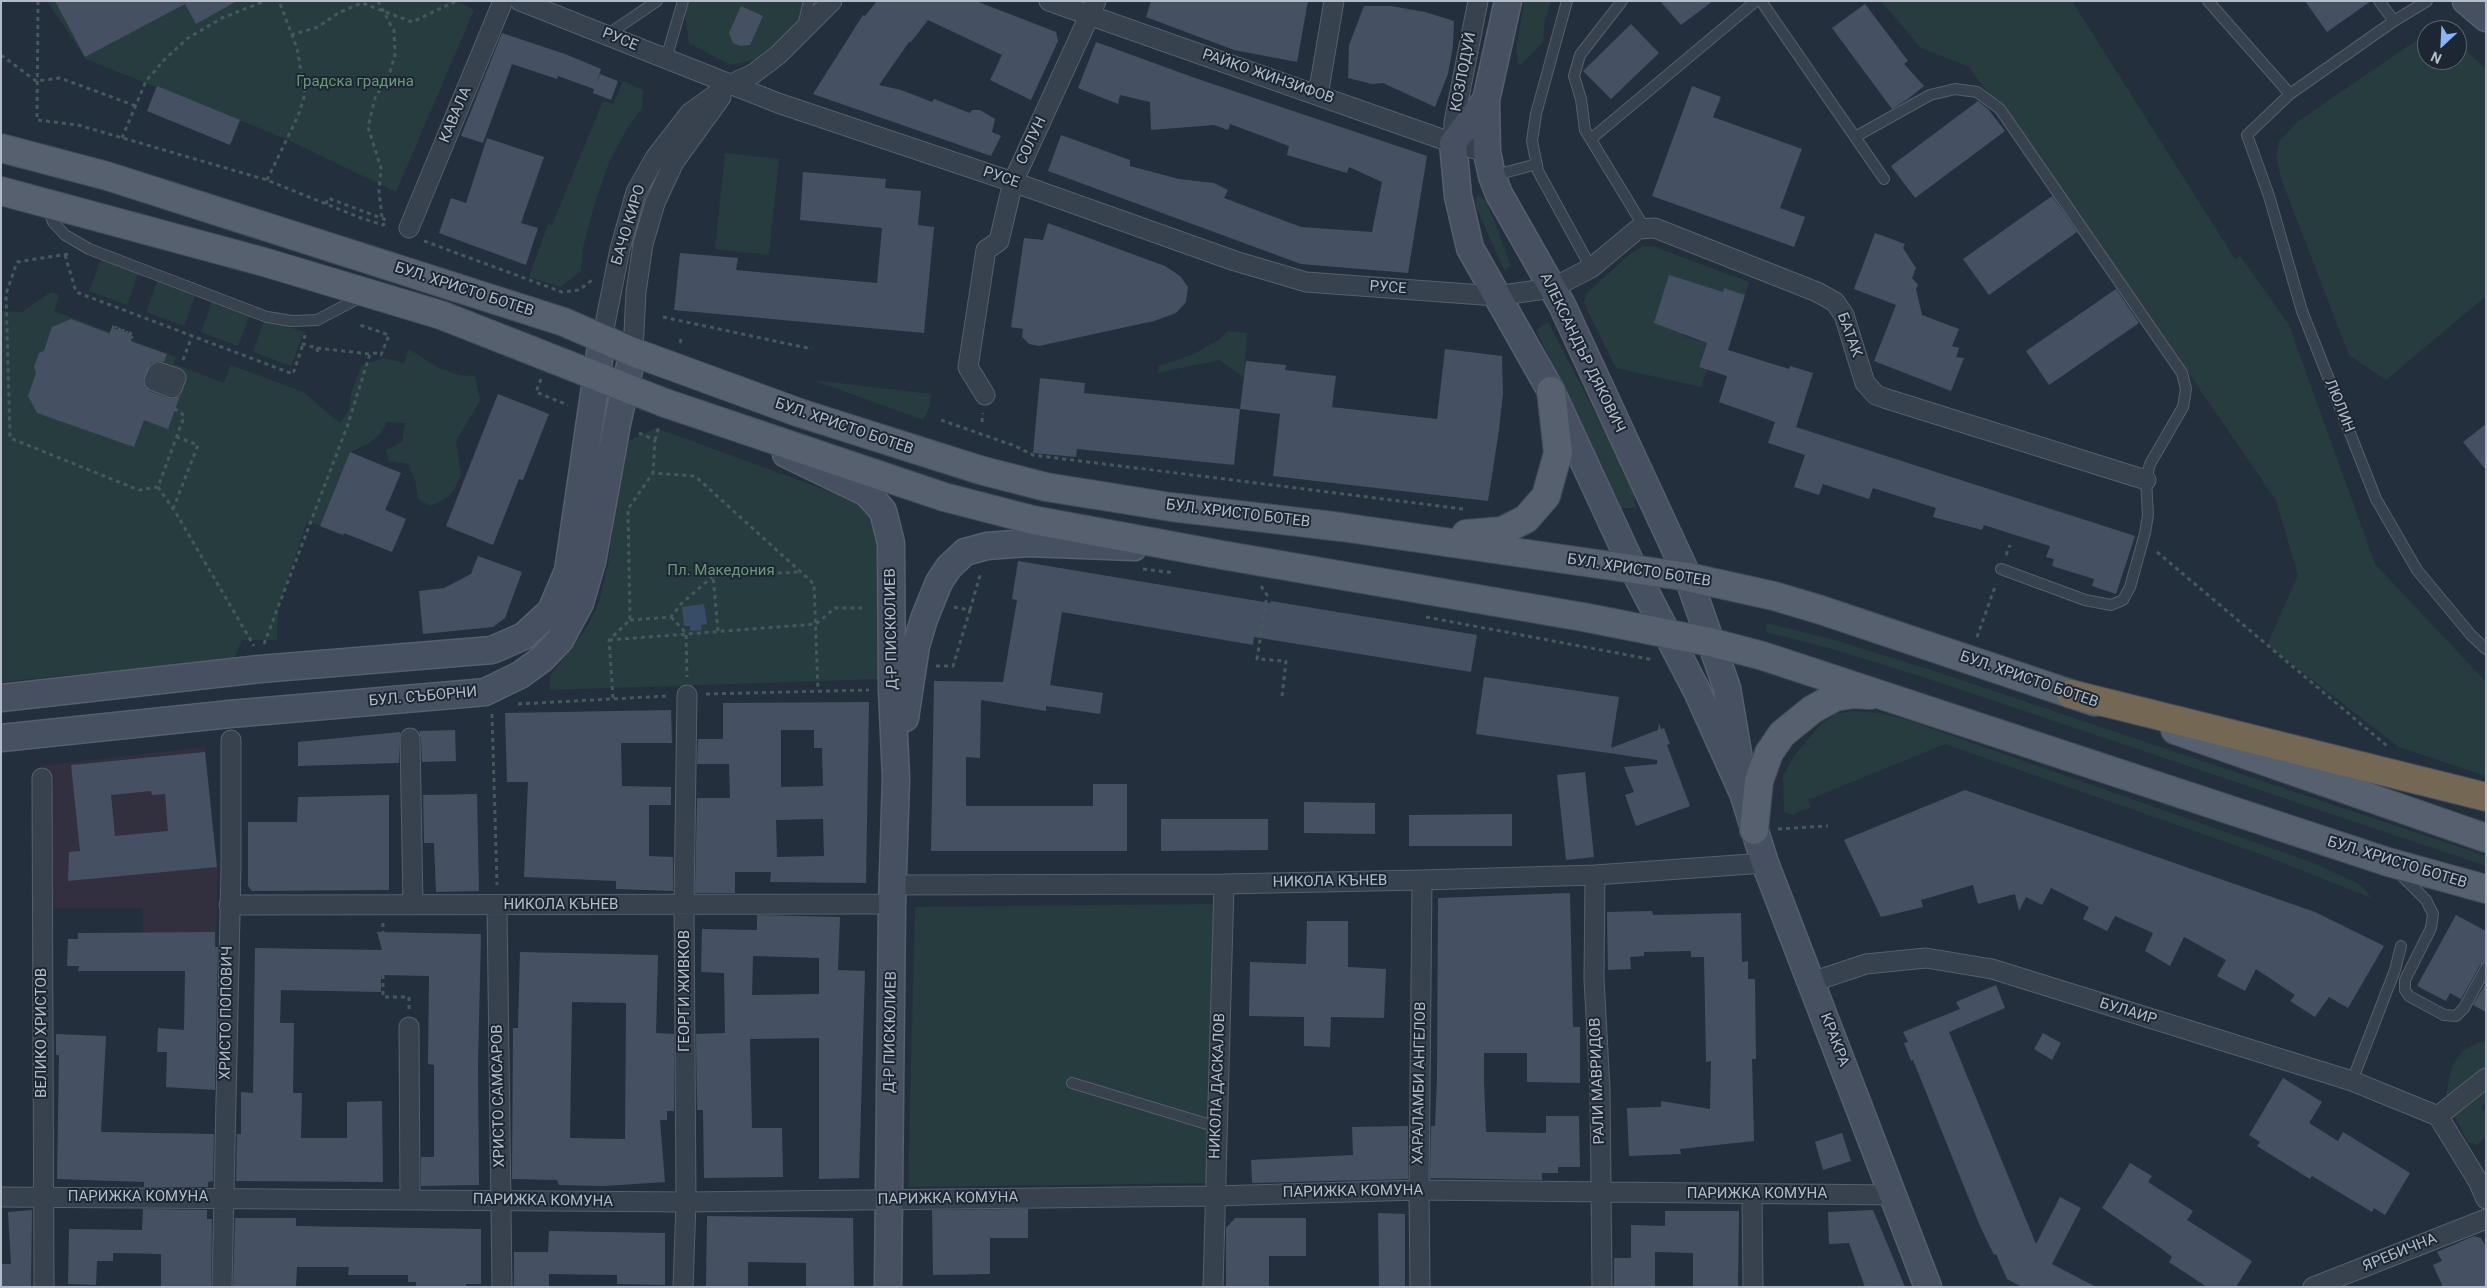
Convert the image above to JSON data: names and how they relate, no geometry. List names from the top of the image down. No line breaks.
{"streets":{"main road":["БУЛ. ХРИСТО БОТЕВ"],"street":["РУСЕ","КОЗЛОДУЙ","РАЙКО ЖИНЗИФОВ","КАВАЛА","СОЛУН","БАЧО КИРО","БАТАК","АЛЕКСАНДЪР ДЯКОВИЧ","Д-Р ПИСКЮЛИЕВ","БУЛ. СЪБОРНИ","НИКОЛА КЪНЕВ","ГЕОРГИ ЖИВКОВ","БУЛАИР","ХРИСТО ПОПОВИЧ","ВЕЛИКО ХРИСТОВ","КРАКРА","РАЛИ МАВРИДОВ","ХАРАЛАМБИ АНГЕЛОВ","НИКОЛА ДАСКАЛОВ","ХРИСТО САМСАРОВ","ПАРИЖКА КОМУНА","ЯРЕБИЧНА"],"lane":["ЛЮЛИН"]},"crossings":[["РУСЕ","СОЛУН"],["РУСЕ","БАЧО КИРО"],["КОЗЛОДУЙ","РАЙКО ЖИНЗИФОВ"],["РАЙКО ЖИНЗИФОВ","СОЛУН"],["РАЙКО ЖИНЗИФОВ","АЛЕКСАНДЪР ДЯКОВИЧ"],["БАЧО КИРО","БУЛ. ХРИСТО БОТЕВ"],["БАЧО КИРО","БУЛ. СЪБОРНИ"],["БУЛ. ХРИСТО БОТЕВ","АЛЕКСАНДЪР ДЯКОВИЧ"],["БУЛ. ХРИСТО БОТЕВ","Д-Р ПИСКЮЛИЕВ"],["БУЛ. ХРИСТО БОТЕВ","БУЛ. СЪБОРНИ"],["БУЛ. ХРИСТО БОТЕВ","КРАКРА"],["АЛЕКСАНДЪР ДЯКОВИЧ","КРАКРА"],["Д-Р ПИСКЮЛИЕВ","НИКОЛА КЪНЕВ"],["Д-Р ПИСКЮЛИЕВ","ПАРИЖКА КОМУНА"],["НИКОЛА КЪНЕВ","ГЕОРГИ ЖИВКОВ"],["НИКОЛА КЪНЕВ","ХРИСТО ПОПОВИЧ"],["НИКОЛА КЪНЕВ","КРАКРА"],["НИКОЛА КЪНЕВ","РАЛИ МАВРИДОВ"],["НИКОЛА КЪНЕВ","ХАРАЛАМБИ АНГЕЛОВ"],["НИКОЛА КЪНЕВ","НИКОЛА ДАСКАЛОВ"],["НИКОЛА КЪНЕВ","ХРИСТО САМСАРОВ"],["ГЕОРГИ ЖИВКОВ","ПАРИЖКА КОМУНА"],["БУЛАИР","КРАКРА"],["ХРИСТО ПОПОВИЧ","ПАРИЖКА КОМУНА"],["ВЕЛИКО ХРИСТОВ","ПАРИЖКА КОМУНА"],["КРАКРА","ПАРИЖКА КОМУНА"],["РАЛИ МАВРИДОВ","ПАРИЖКА КОМУНА"],["ХАРАЛАМБИ АНГЕЛОВ","ПАРИЖКА КОМУНА"],["НИКОЛА ДАСКАЛОВ","ПАРИЖКА КОМУНА"],["ХРИСТО САМСАРОВ","ПАРИЖКА КОМУНА"]],"parks":["Градска градина","Пл. Македония"],"north":"bottom left"}
